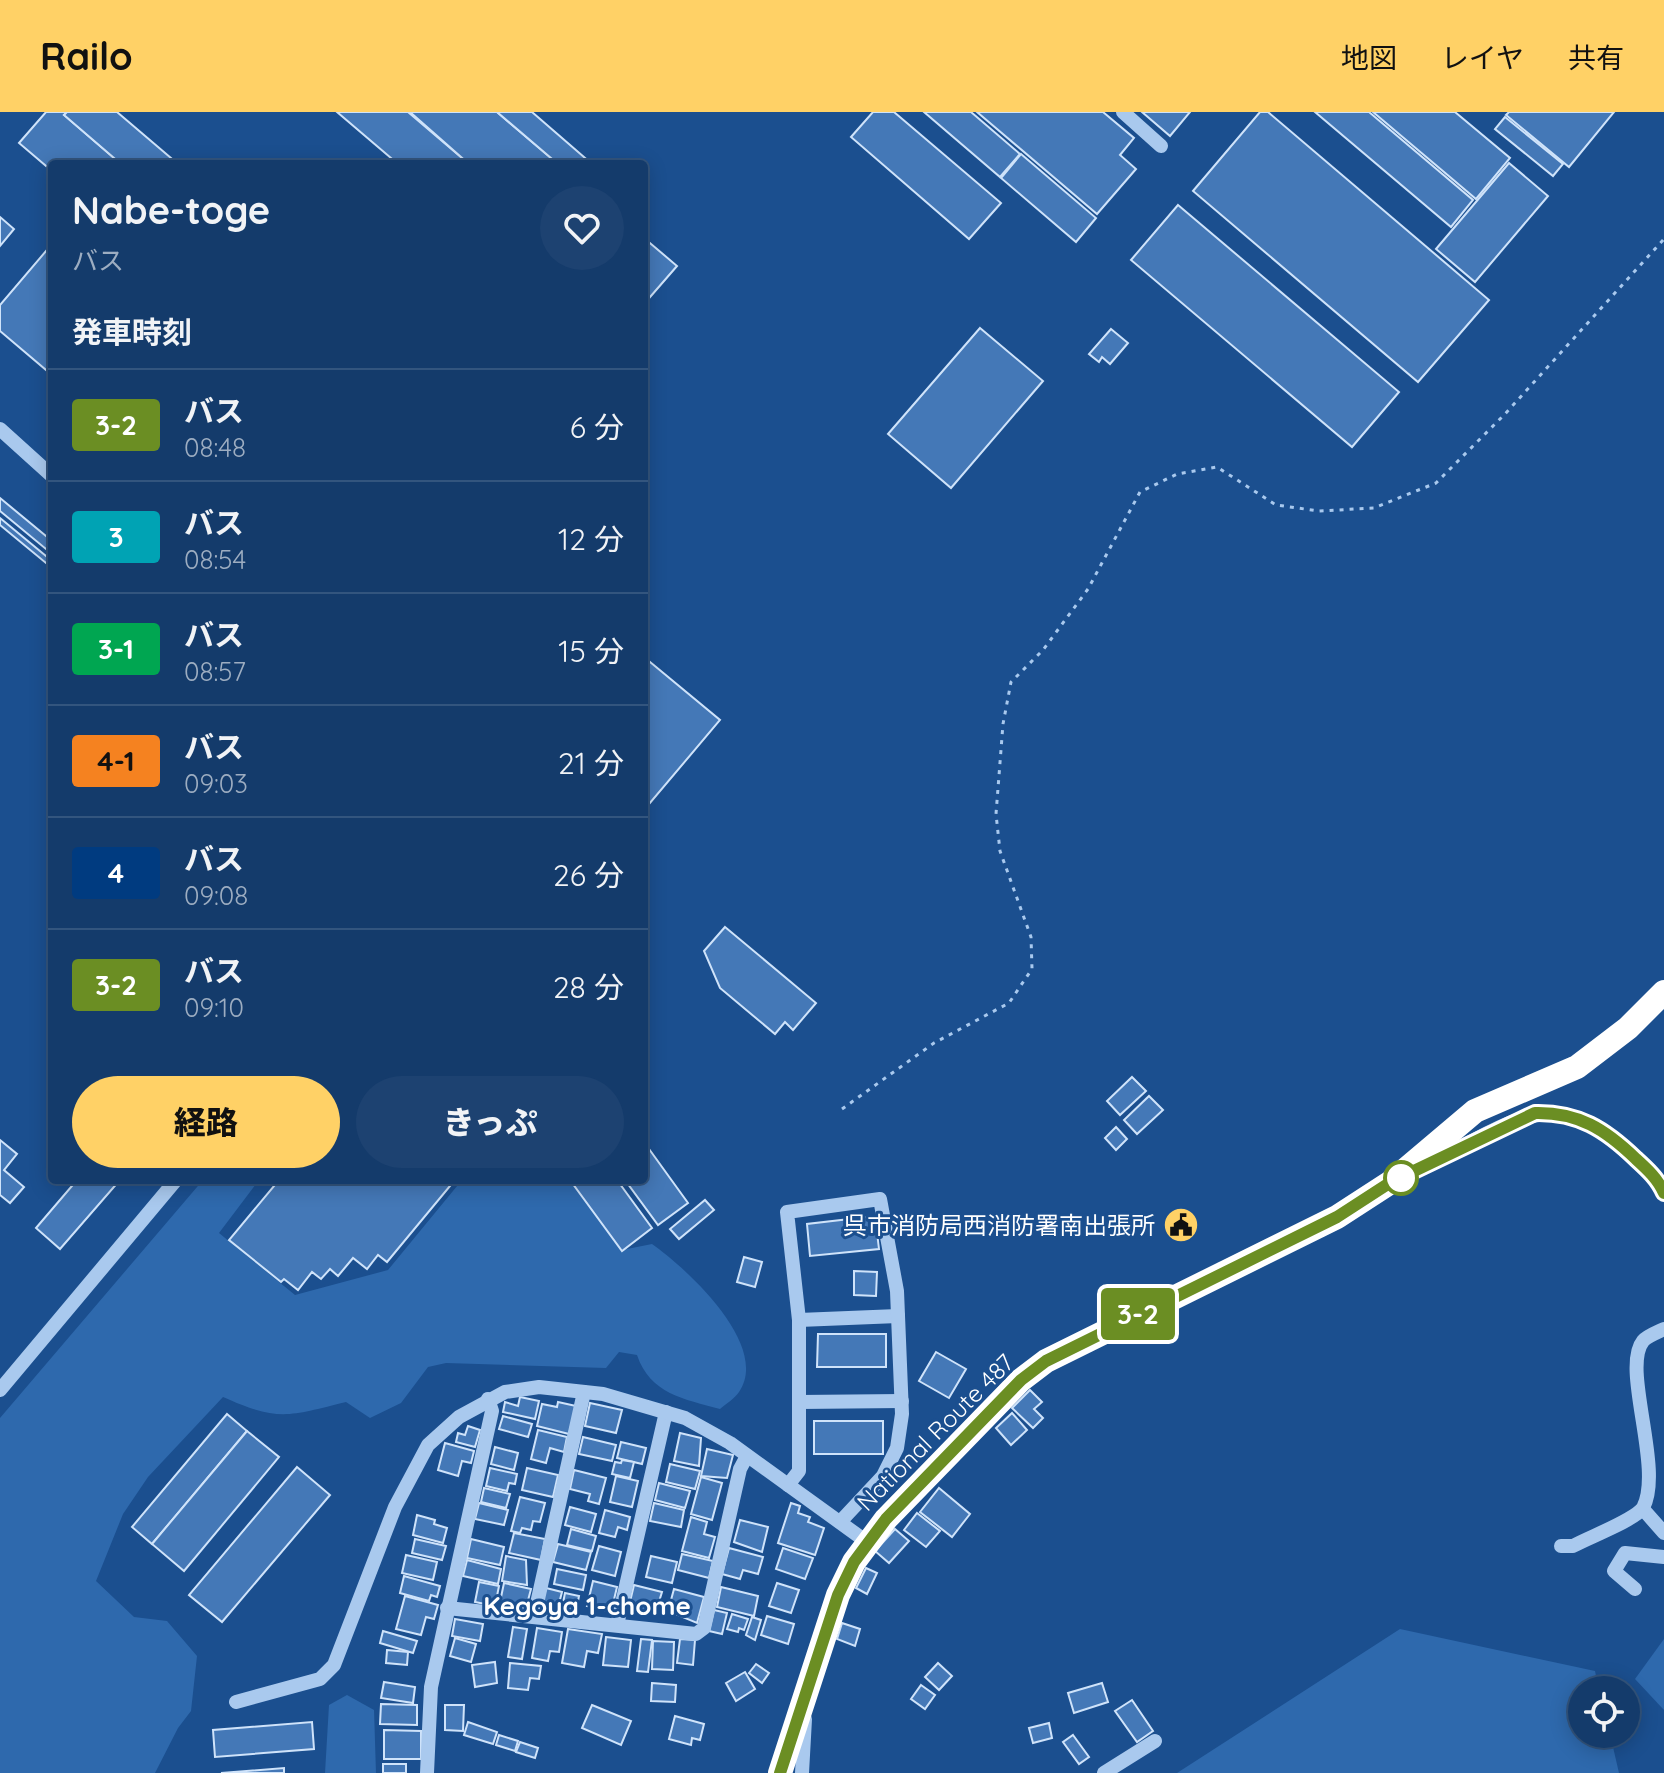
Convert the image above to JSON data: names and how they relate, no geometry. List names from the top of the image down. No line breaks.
{"streets":{"highway":["National Route 487"]},"districts":["Kegoya 1-chome"],"places":{"public building":["呉市消防局西消防署南出張所"]},"lines":["bus line 3-2"],"page":{"header":"Railo","nav":["地図","レイヤ","共有"],"on_map":"3-2","heading":[["Nabe-toge","バス"],"発車時刻"],"list":[{"mark":"3-2","name":"バス","note":"08:48","value":"6 分"},{"mark":"3","name":"バス","note":"08:54","value":"12 分"},{"mark":"3-1","name":"バス","note":"08:57","value":"15 分"},{"mark":"4-1","name":"バス","note":"09:03","value":"21 分"},{"mark":"4","name":"バス","note":"09:08","value":"26 分"},{"mark":"3-2","name":"バス","note":"09:10","value":"28 分"}],"buttons":["経路","きっぷ"]}}
